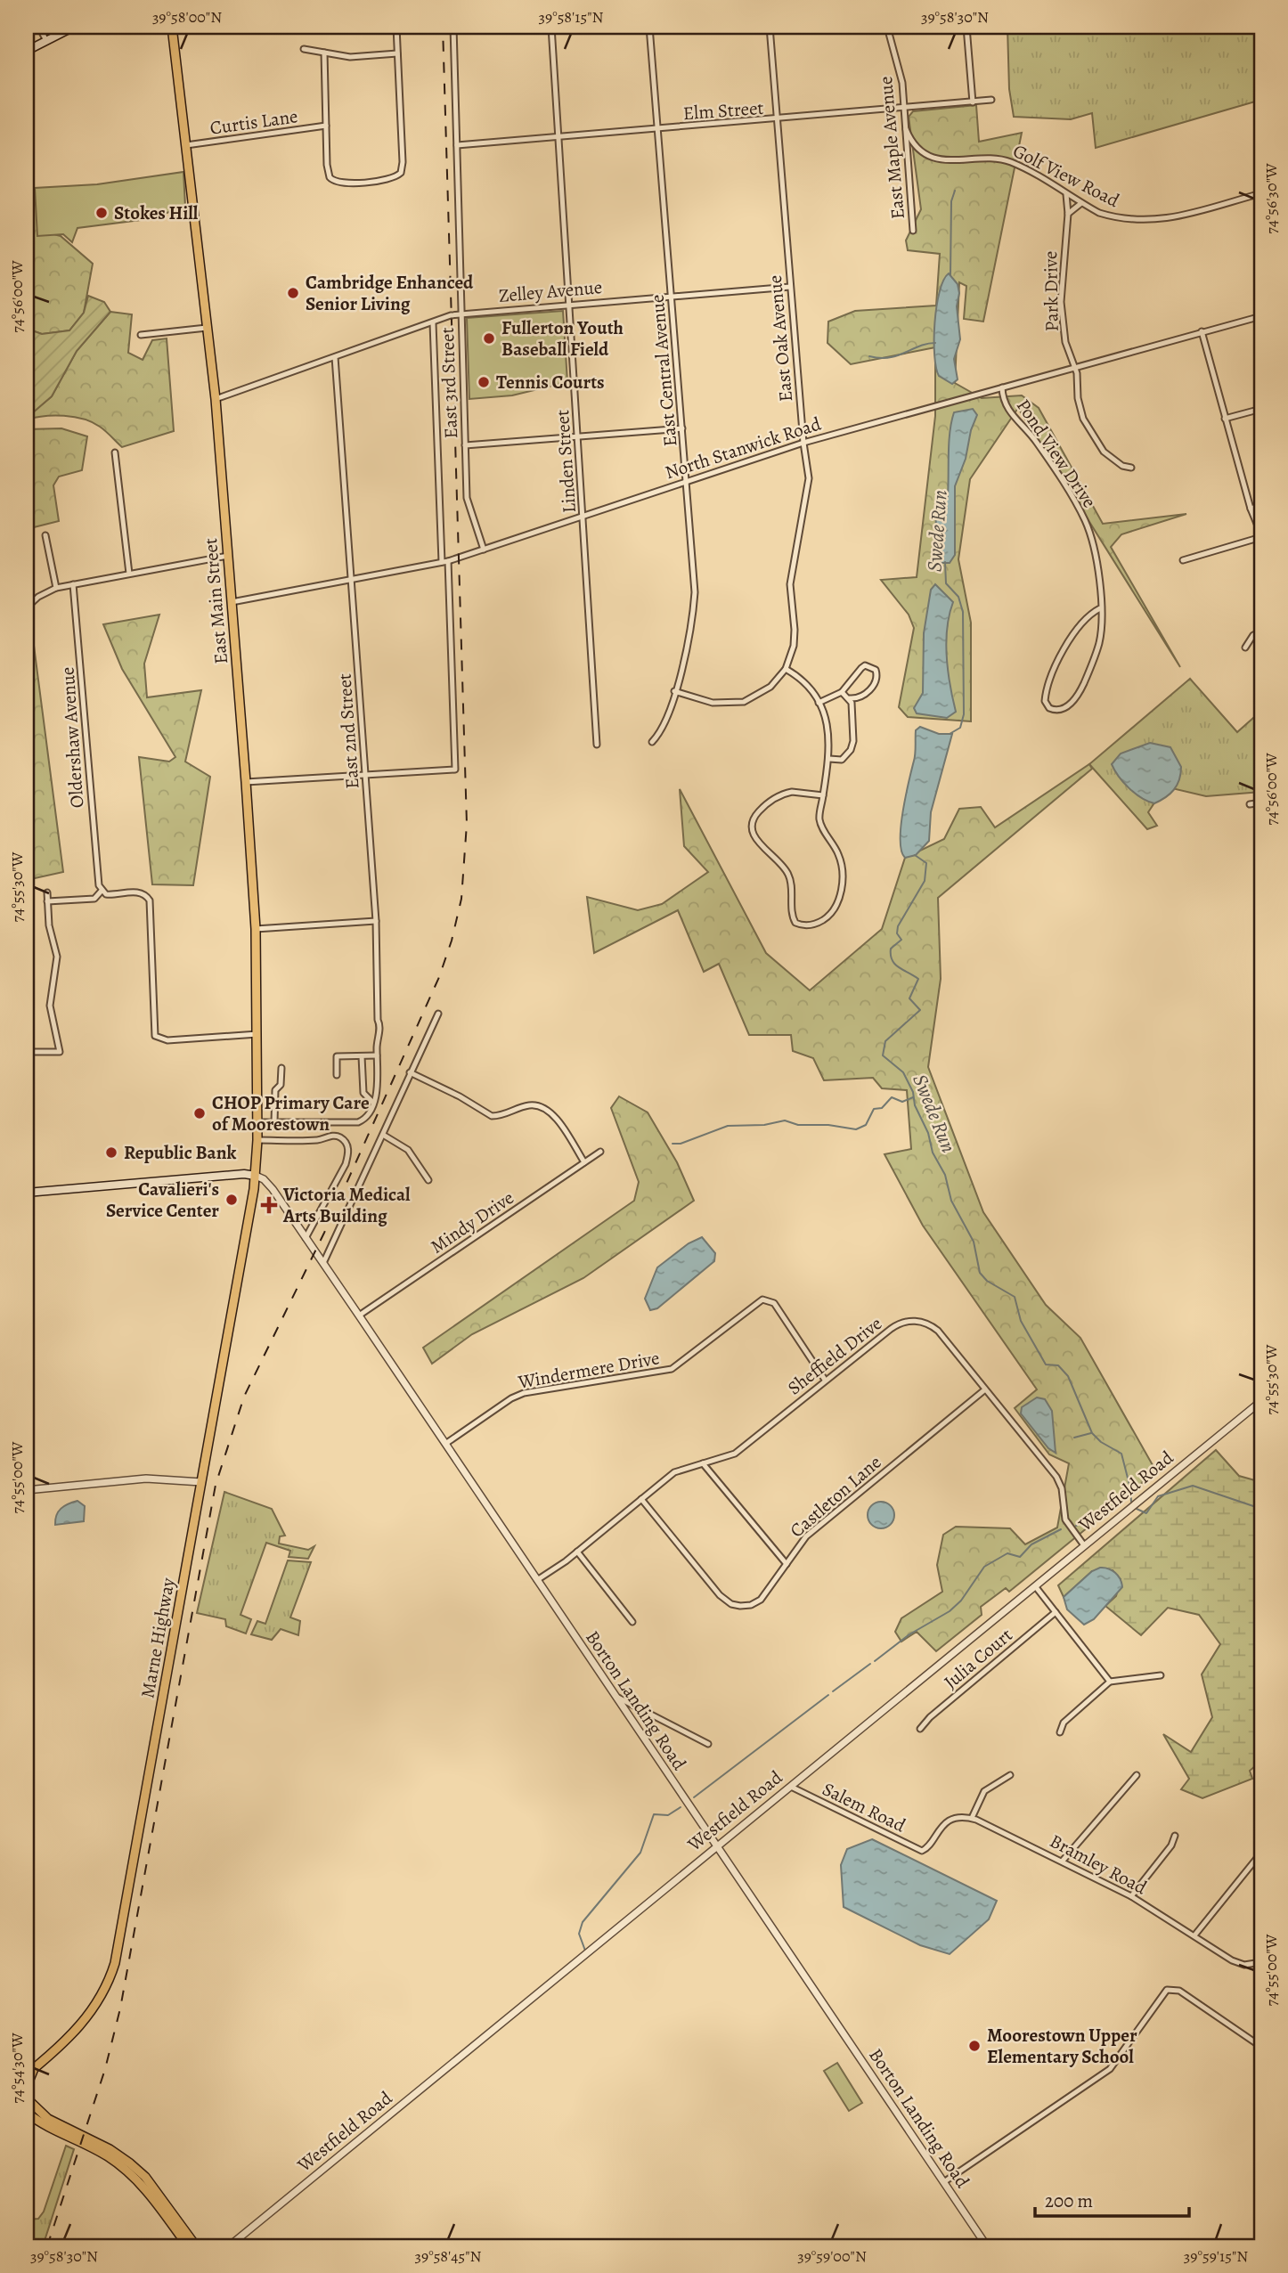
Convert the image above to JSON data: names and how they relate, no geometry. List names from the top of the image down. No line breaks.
{"streets":{"main road":["East Main Street","Marne Highway"],"street":["Elm Street","Curtis Lane","East Maple Avenue","Golf View Road","Zelley Avenue","Park Drive","East Oak Avenue","East Central Avenue","East 3rd Street","North Stanwick Road","Pond View Drive","Linden Street","East 2nd Street","Oldershaw Avenue","Mindy Drive","Sheffield Drive","Windermere Drive","Westfield Road","Castleton Lane","Julia Court","Borton Landing Road","Salem Road","Bramley Road"]},"crossings":[["Elm Street","East Maple Avenue"],["Elm Street","East Oak Avenue"],["Elm Street","East Central Avenue"],["Elm Street","East 3rd Street"],["Elm Street","Linden Street"],["Curtis Lane","East Main Street"],["East Maple Avenue","Golf View Road"],["Golf View Road","Park Drive"],["Zelley Avenue","East Oak Avenue"],["Zelley Avenue","East Central Avenue"],["Zelley Avenue","East 3rd Street"],["Zelley Avenue","Linden Street"],["Zelley Avenue","East Main Street"],["Zelley Avenue","East 2nd Street"],["Park Drive","North Stanwick Road"],["East Oak Avenue","East Central Avenue"],["East Oak Avenue","North Stanwick Road"],["East Central Avenue","North Stanwick Road"],["East 3rd Street","North Stanwick Road"],["North Stanwick Road","Pond View Drive"],["North Stanwick Road","Linden Street"],["North Stanwick Road","East Main Street"],["North Stanwick Road","East 2nd Street"],["East Main Street","Marne Highway"],["East Main Street","Borton Landing Road"],["Mindy Drive","Borton Landing Road"],["Sheffield Drive","Windermere Drive"],["Sheffield Drive","Westfield Road"],["Sheffield Drive","Castleton Lane"],["Sheffield Drive","Borton Landing Road"],["Windermere Drive","Borton Landing Road"],["Westfield Road","Borton Landing Road"],["Westfield Road","Salem Road"],["Marne Highway","Borton Landing Road"],["Salem Road","Bramley Road"]],"water":["Swede Run"],"places":{"other":["Stokes Hill","Cambridge Enhanced Senior Living","Fullerton Youth Baseball Field","Tennis Courts","CHOP Primary Care of Moorestown","Republic Bank","Cavalieri's Service Center","Moorestown Upper Elementary School"],"health":["Victoria Medical Arts Building"]},"scale_bar":"200 m","coordinates":["39°58'00\"N","39°58'15\"N","39°58'30\"N","74°56'30\"W","74°56'00\"W","74°55'30\"W","74°55'00\"W","74°54'30\"W","39°58'45\"N","39°59'00\"N","39°59'15\"N"]}
